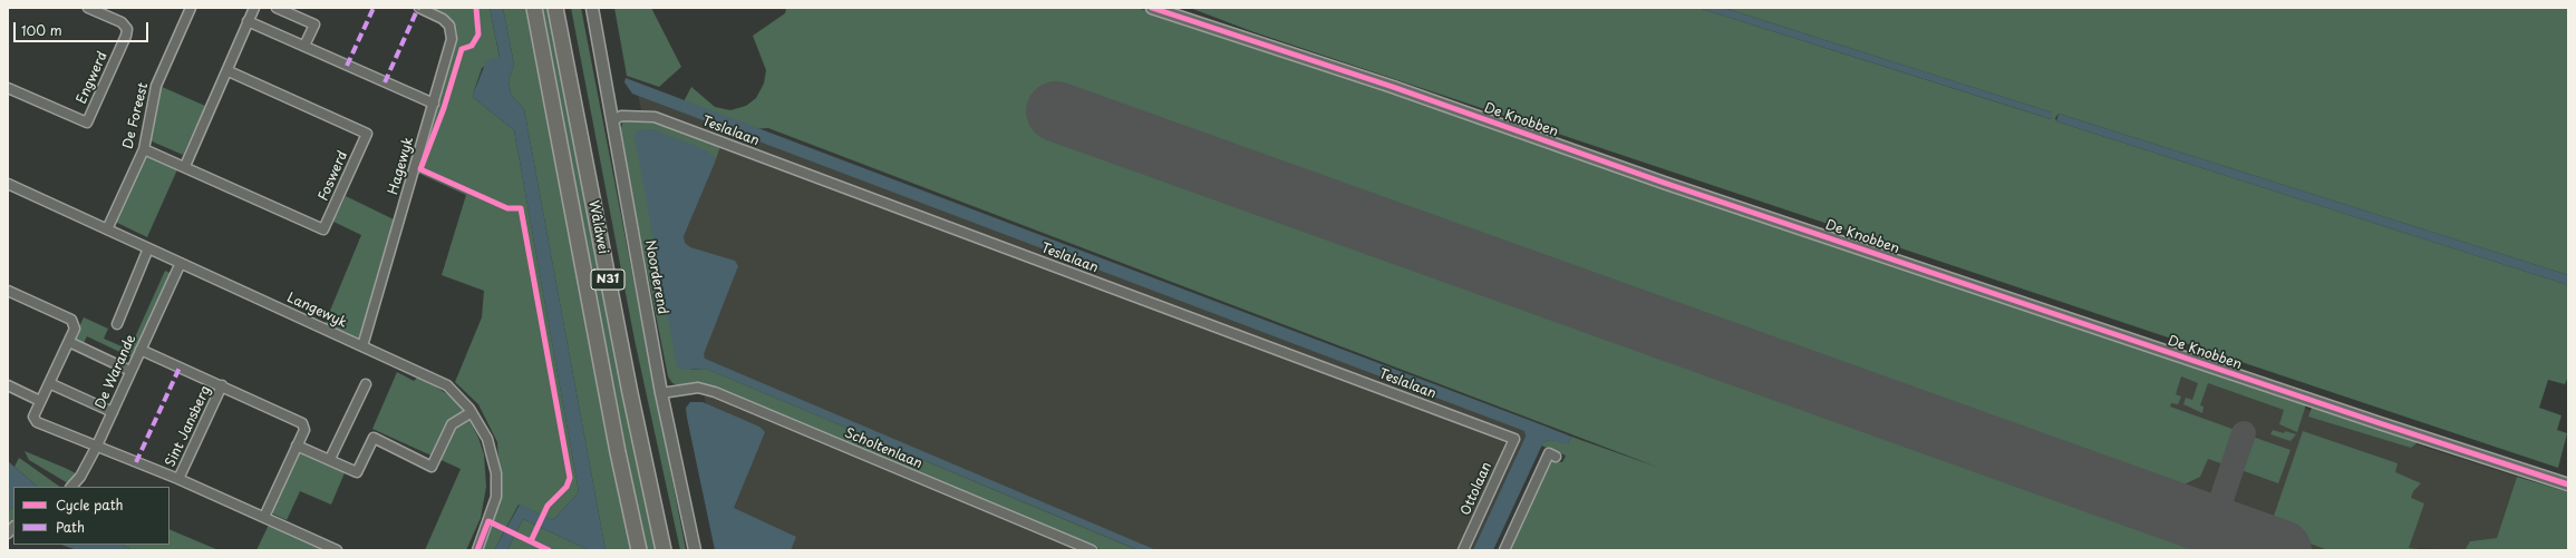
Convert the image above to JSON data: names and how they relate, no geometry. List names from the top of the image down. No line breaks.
{"streets":{"highway":["Wâldwei","N31"],"street":["Engwerd","De Foreest","De Knobben","Teslalaan","Hagewyk","Foswerd","Noorderend","Langewyk","De Warande","Sint Jansberg","Scholtenlaan","Ottolaan"]},"crossings":[["De Foreest","Foswerd"],["De Foreest","Langewyk"],["Teslalaan","Noorderend"],["Teslalaan","Ottolaan"],["Hagewyk","Langewyk"],["Noorderend","Scholtenlaan"],["Langewyk","De Warande"],["De Warande","Sint Jansberg"]],"legend":["Cycle path","Path"],"scale_bar":"100 m"}
